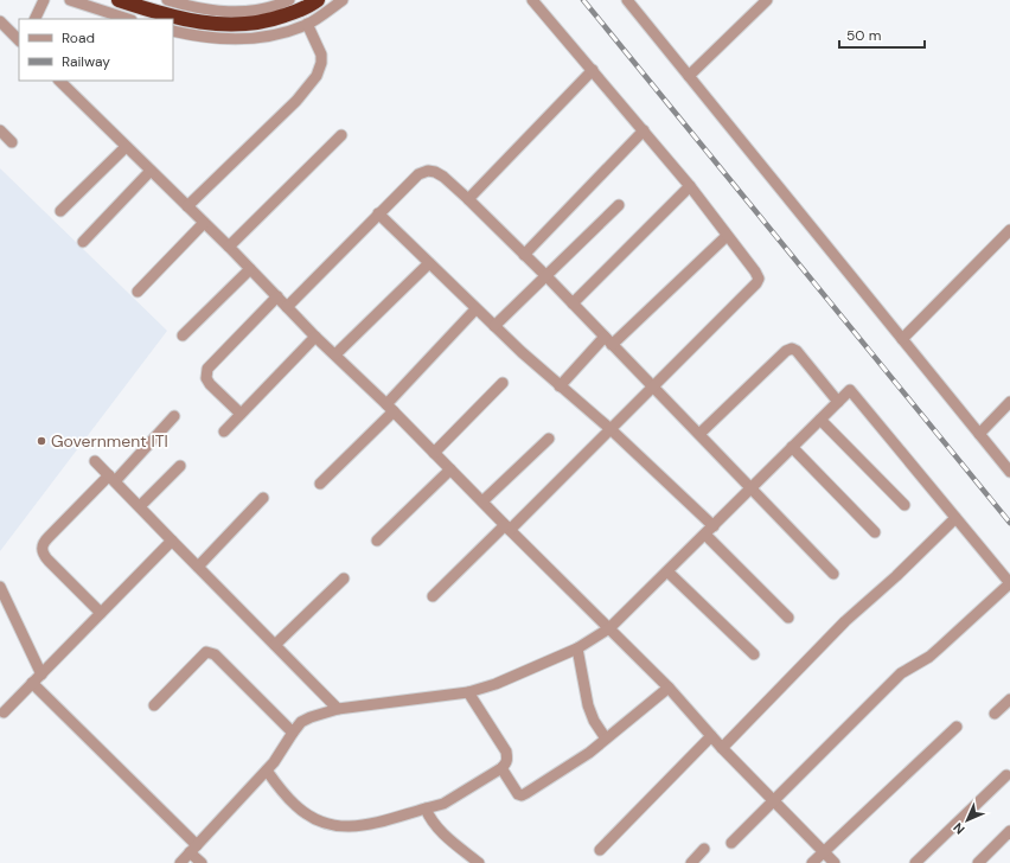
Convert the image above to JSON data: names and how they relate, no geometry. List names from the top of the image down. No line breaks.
{"places":["Government ITI"],"legend":["Road","Railway"],"scale_bar":"50 m","north":"bottom left"}
